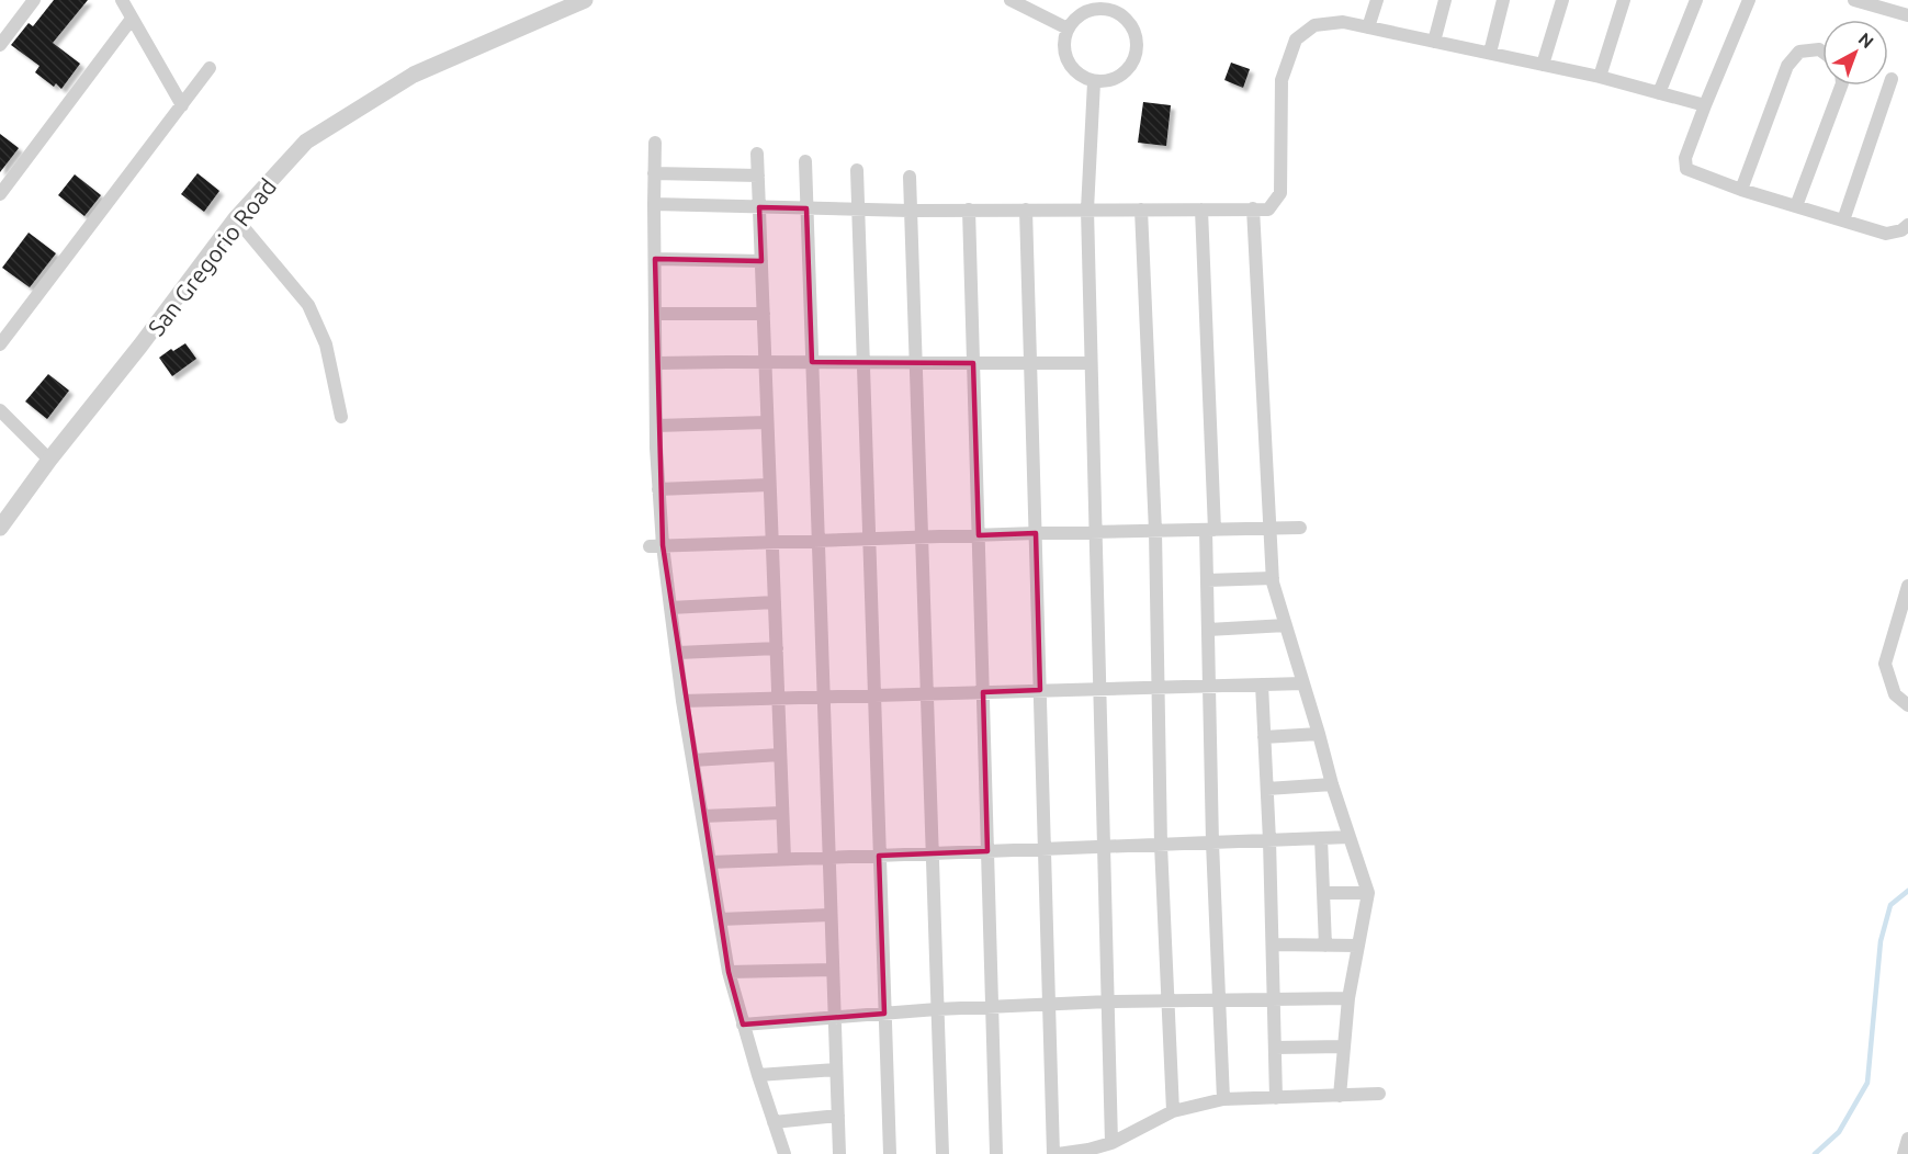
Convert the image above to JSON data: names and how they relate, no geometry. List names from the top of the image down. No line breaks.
{"streets":{"street":["San Gregorio Road"]},"north":"top right"}
